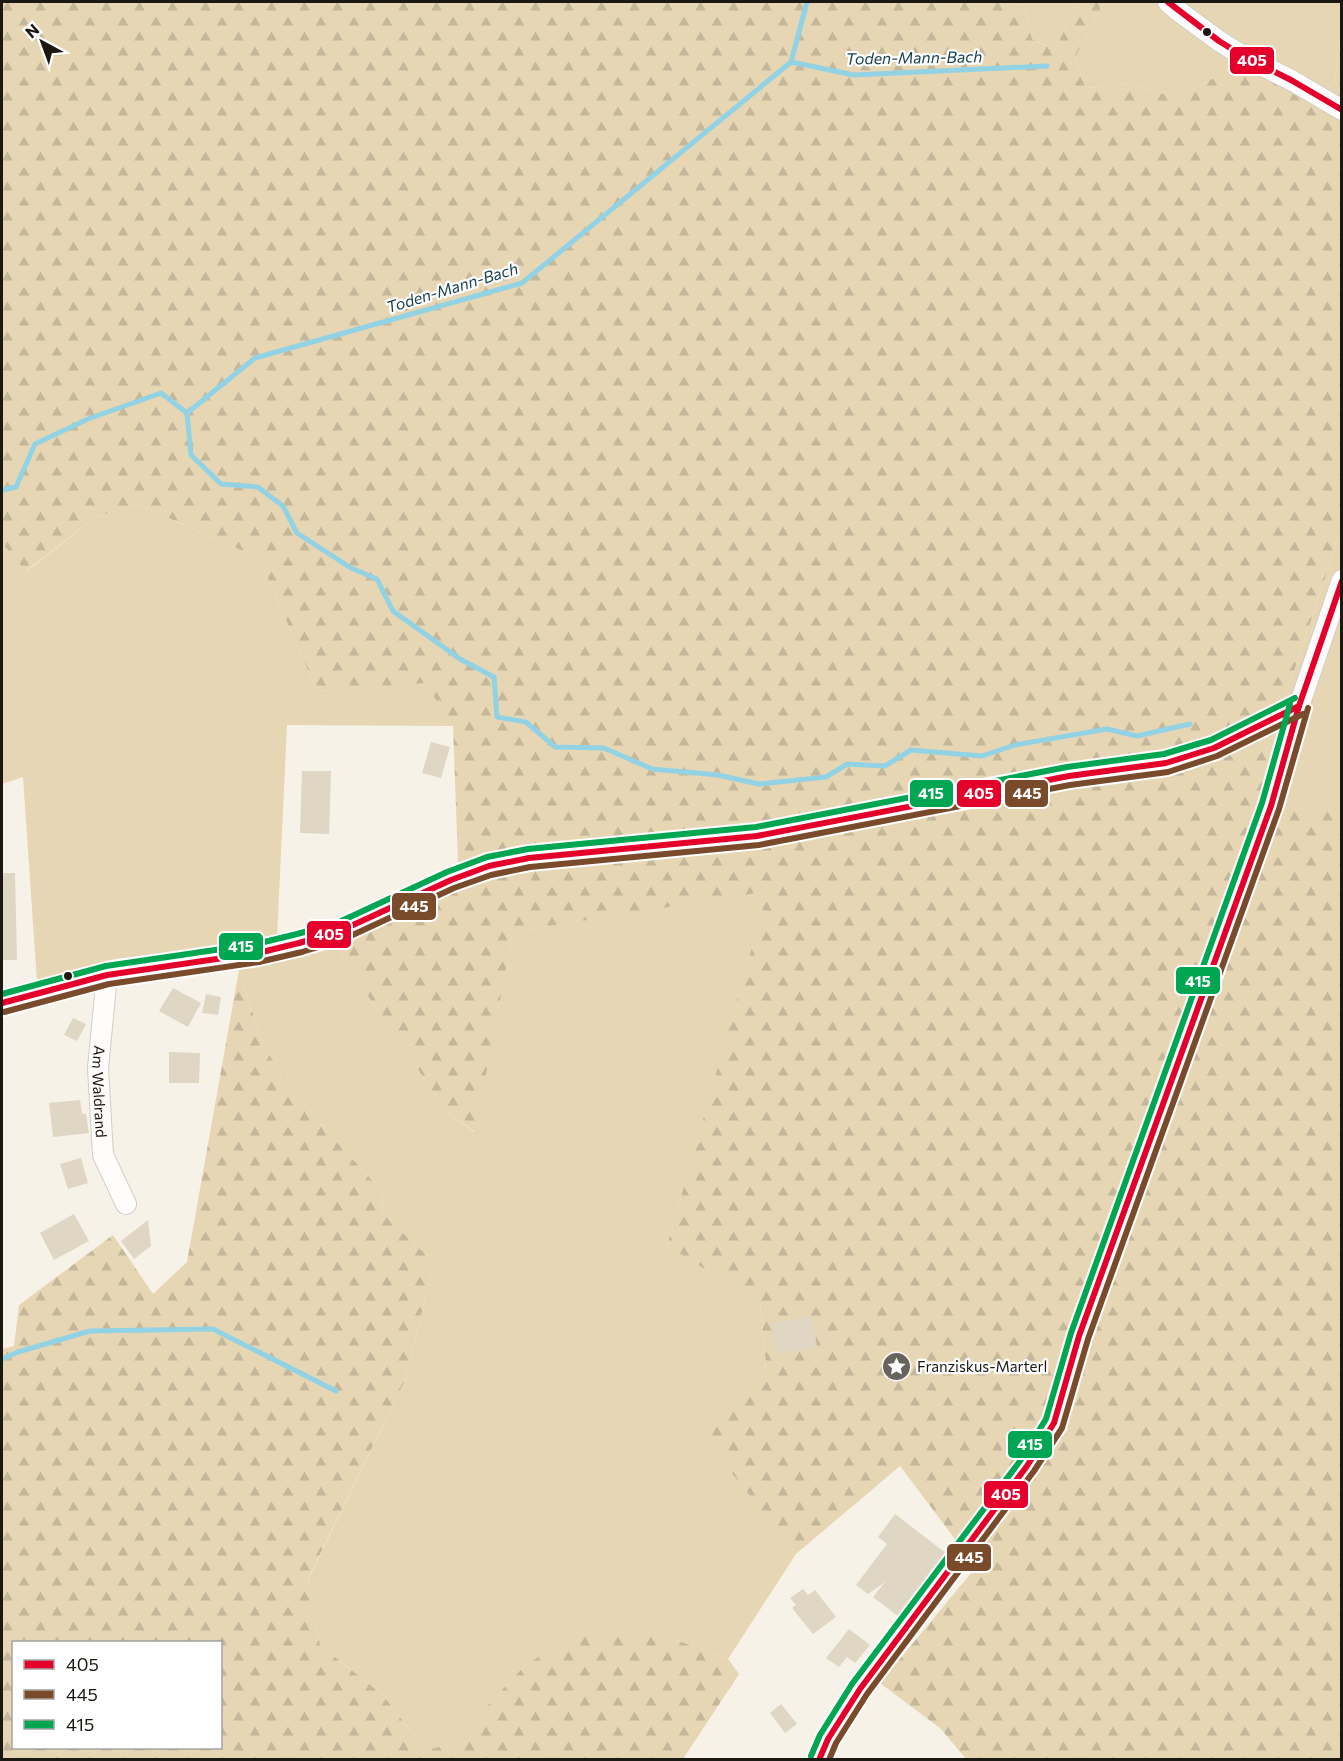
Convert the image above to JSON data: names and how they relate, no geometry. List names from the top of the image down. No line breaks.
{"streets":{"street":["Am Waldrand"]},"water":["Toden-Mann-Bach"],"places":{"place":["Franziskus-Marterl"]},"lines":["transit line 405","transit line 415","transit line 445"],"legend":["405","445","415"],"north":"top left"}
